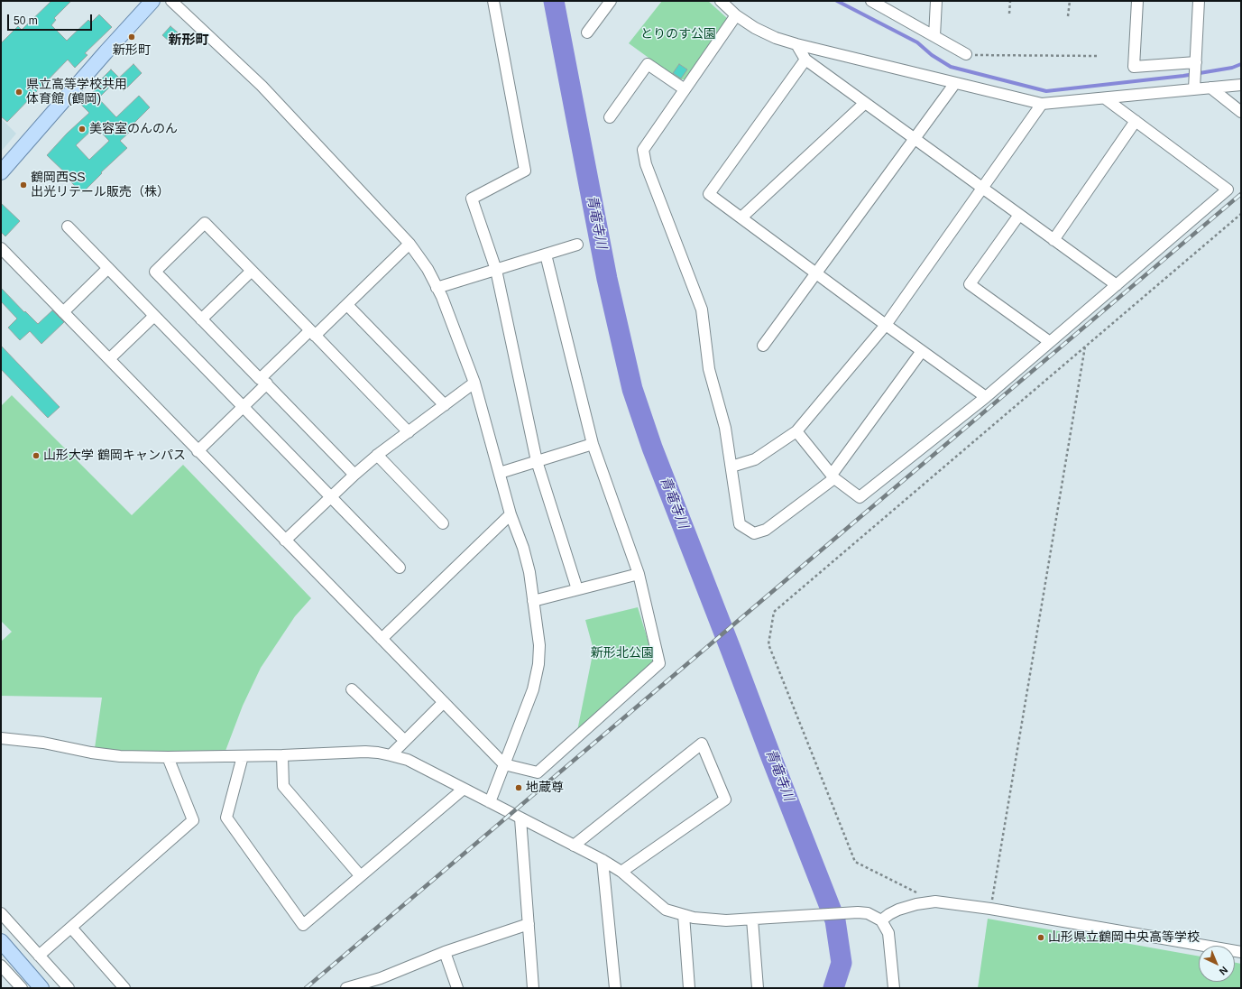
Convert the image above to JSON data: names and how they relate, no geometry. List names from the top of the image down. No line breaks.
{"districts":["新形町"],"water":["青竜寺川"],"parks":["とりのす公園","新形北公園"],"places":["新形町","県立高等学校共用 体育館 (鶴岡)","美容室のんのん","鶴岡西SS 出光リテール販売（株）","山形大学 鶴岡キャンパス","地蔵尊","山形県立鶴岡中央高等学校"],"scale_bar":"50 m","north":"bottom right"}
